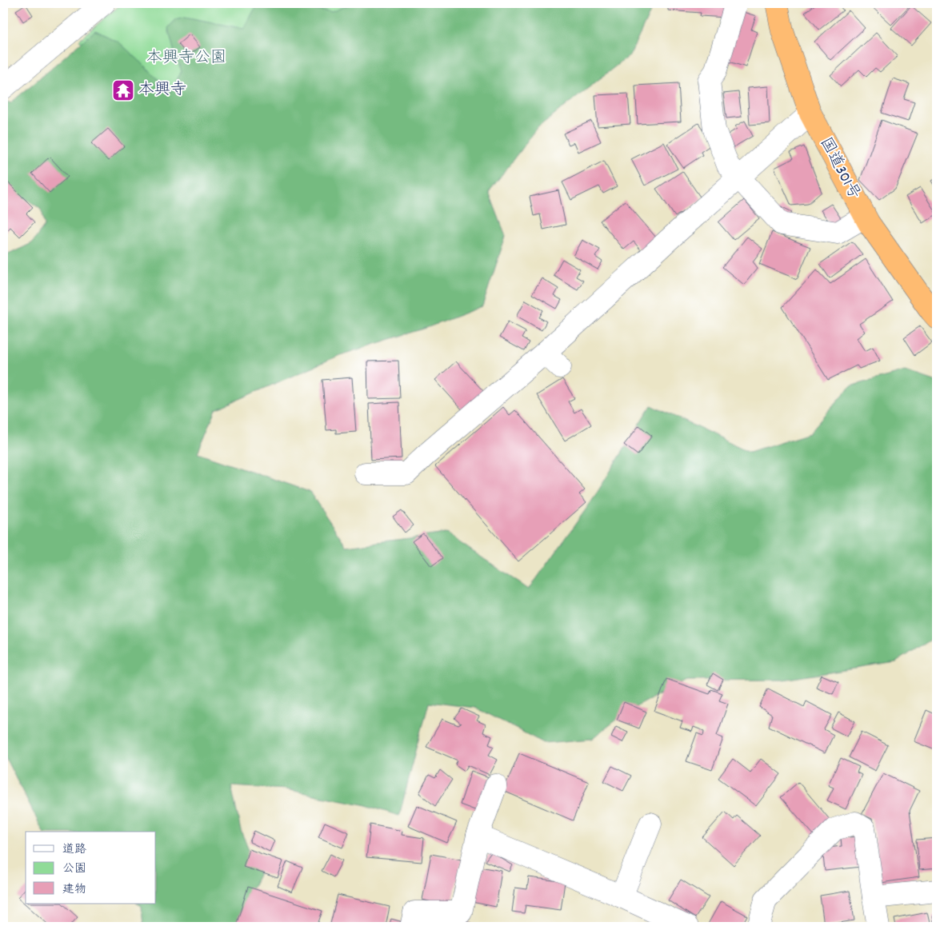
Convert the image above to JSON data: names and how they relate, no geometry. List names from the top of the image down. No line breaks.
{"streets":{"highway":["国道301号"]},"parks":["本興寺公園"],"places":{"temple":["本興寺"]},"legend":["道路","公園","建物"]}
